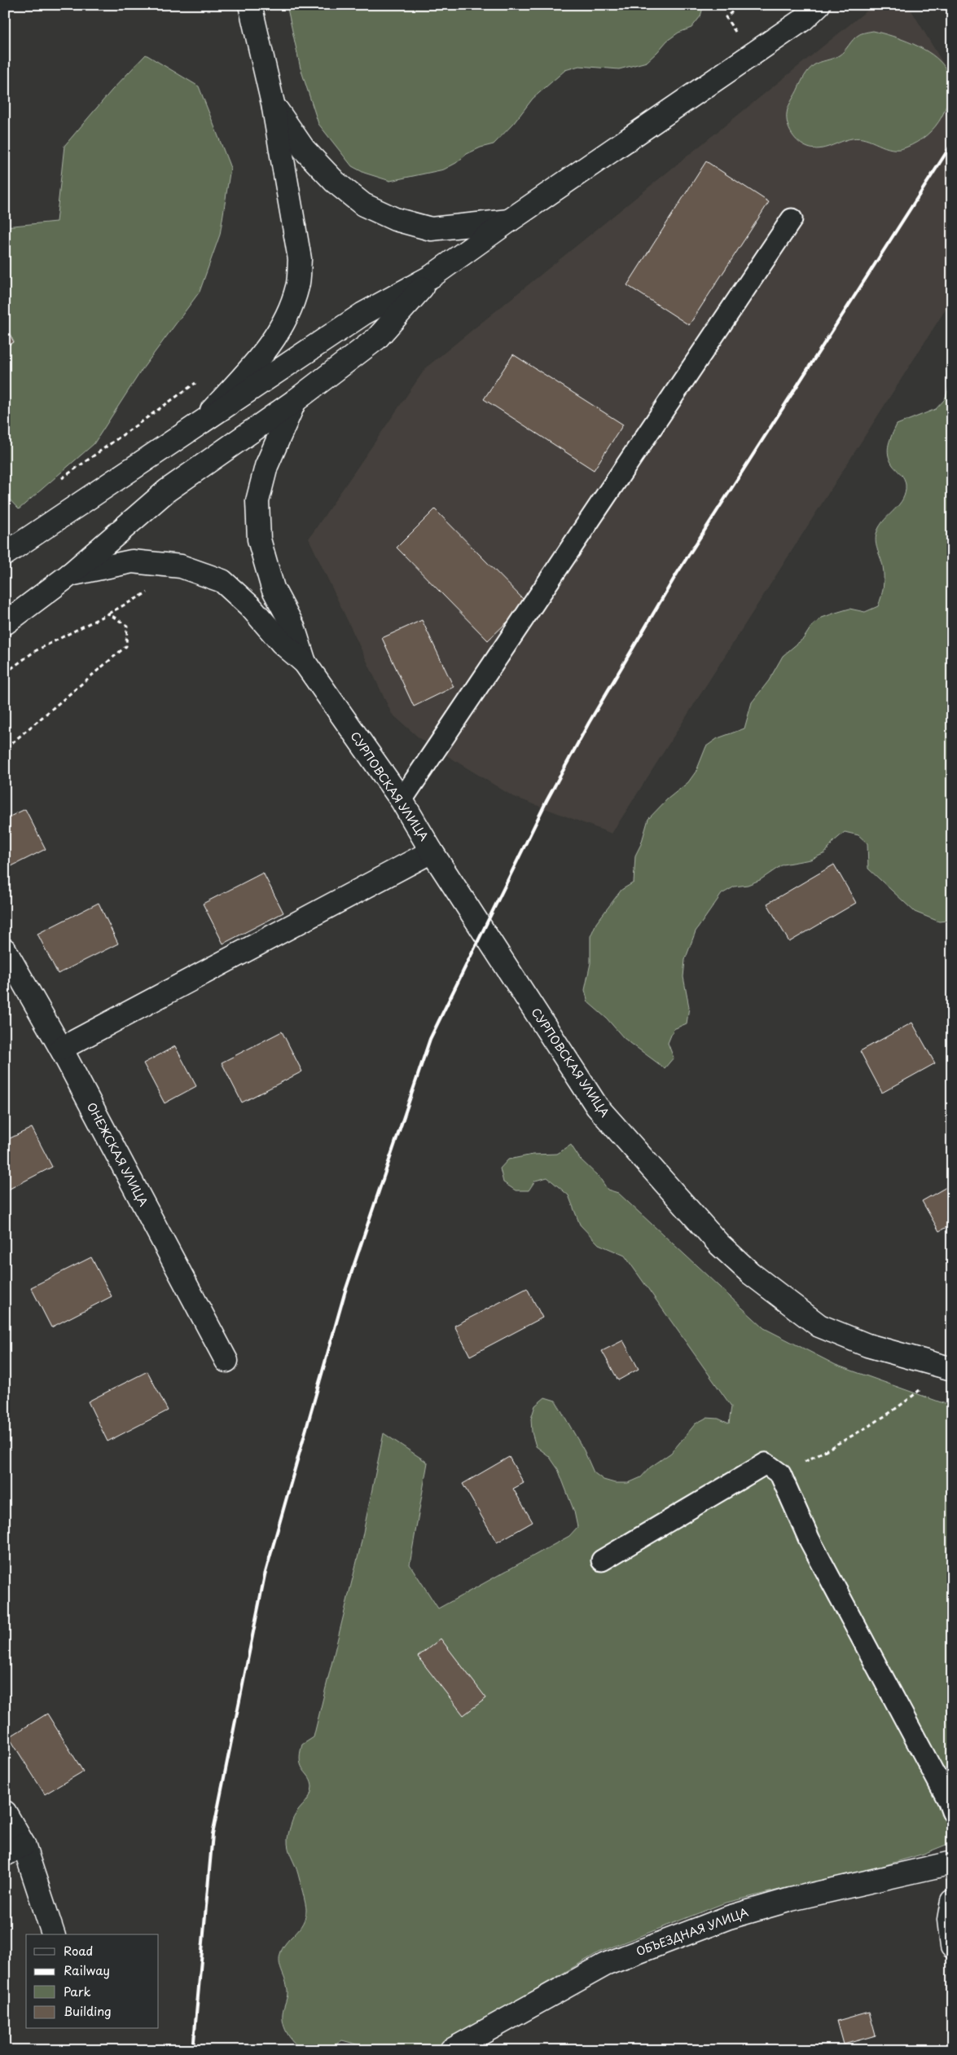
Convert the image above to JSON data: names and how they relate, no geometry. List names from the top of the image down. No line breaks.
{"streets":{"main road":["СУРПОВСКАЯ УЛИЦА","ОНЕЖСКАЯ УЛИЦА","ОБЪЕЗДНАЯ УЛИЦА"]},"legend":["Road","Railway","Park","Building"]}
